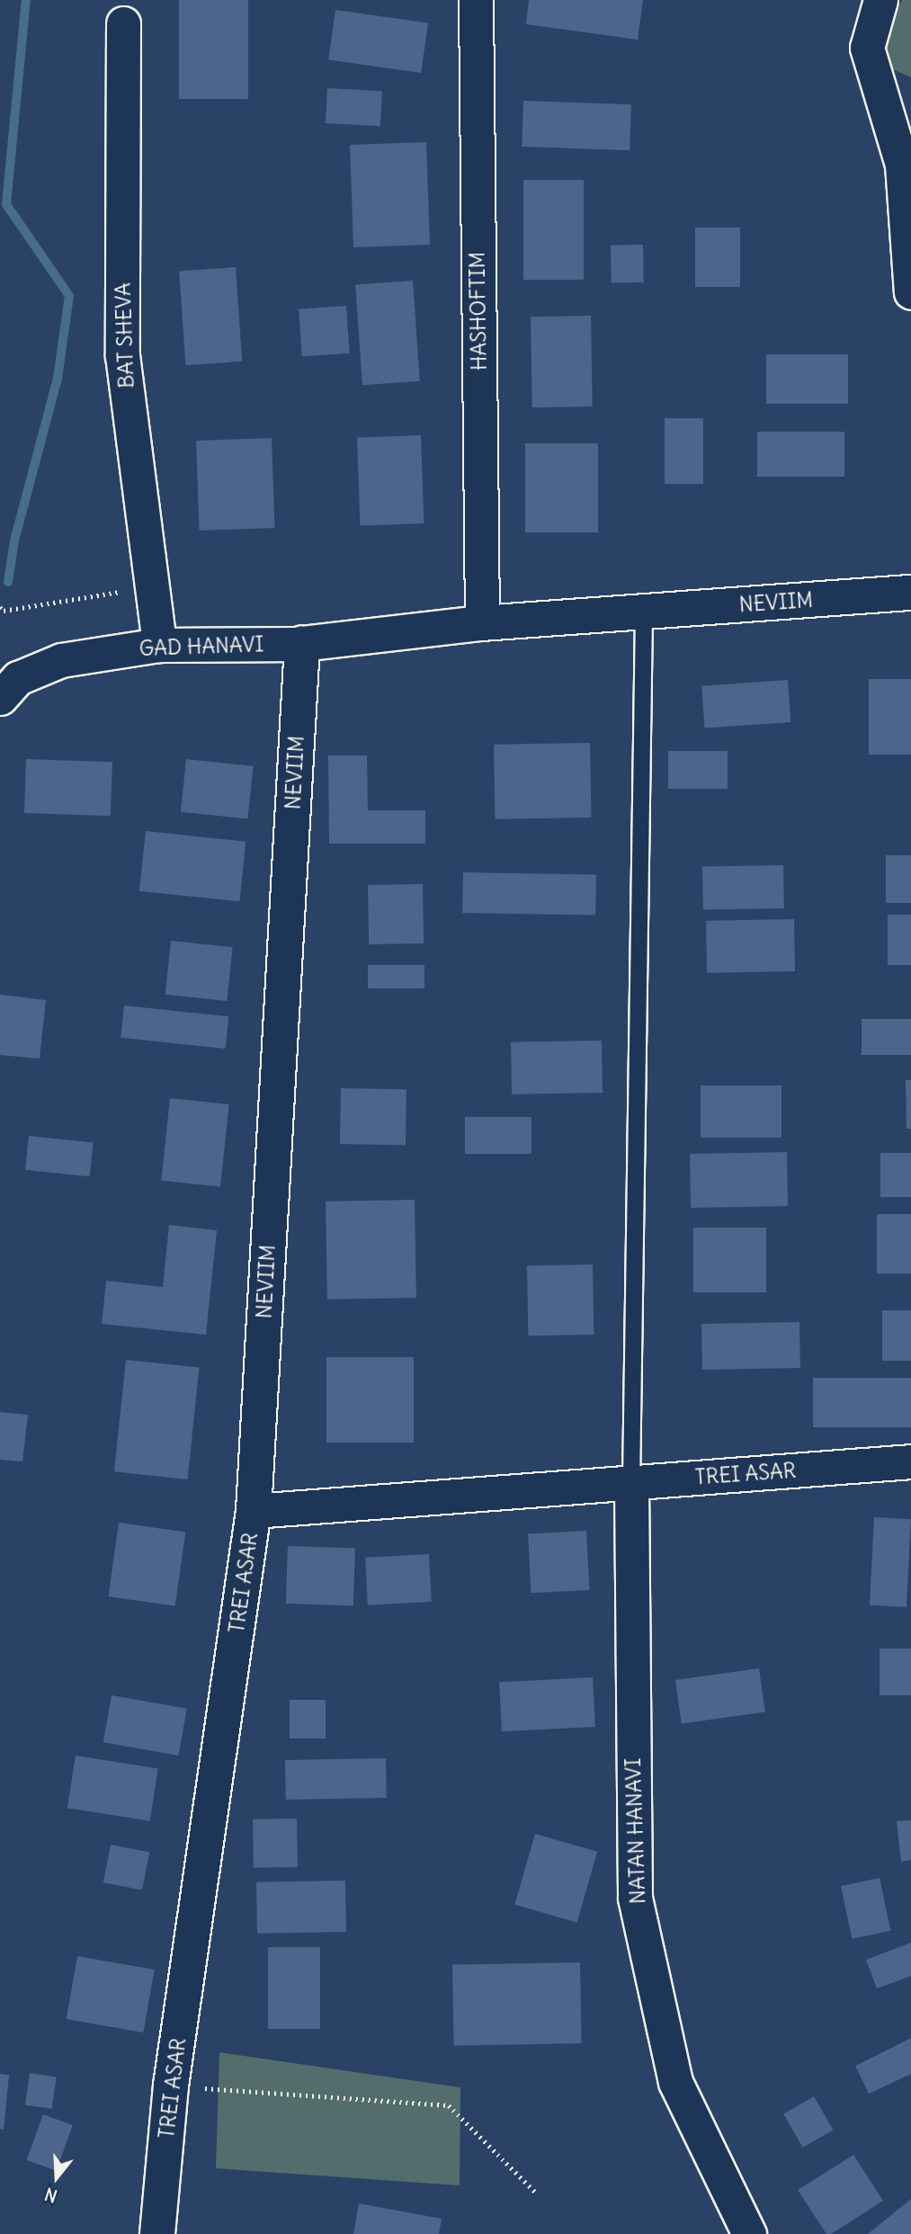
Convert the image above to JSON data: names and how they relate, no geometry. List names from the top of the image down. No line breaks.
{"streets":{"street":["HASHOFTIM","BAT SHEVA","NEVIIM","GAD HANAVI","TREI ASAR","NATAN HANAVI"]},"crossings":[["HASHOFTIM","NEVIIM"],["BAT SHEVA","GAD HANAVI"],["NEVIIM","GAD HANAVI"],["NEVIIM","TREI ASAR"],["TREI ASAR","NATAN HANAVI"]],"north":"bottom"}
